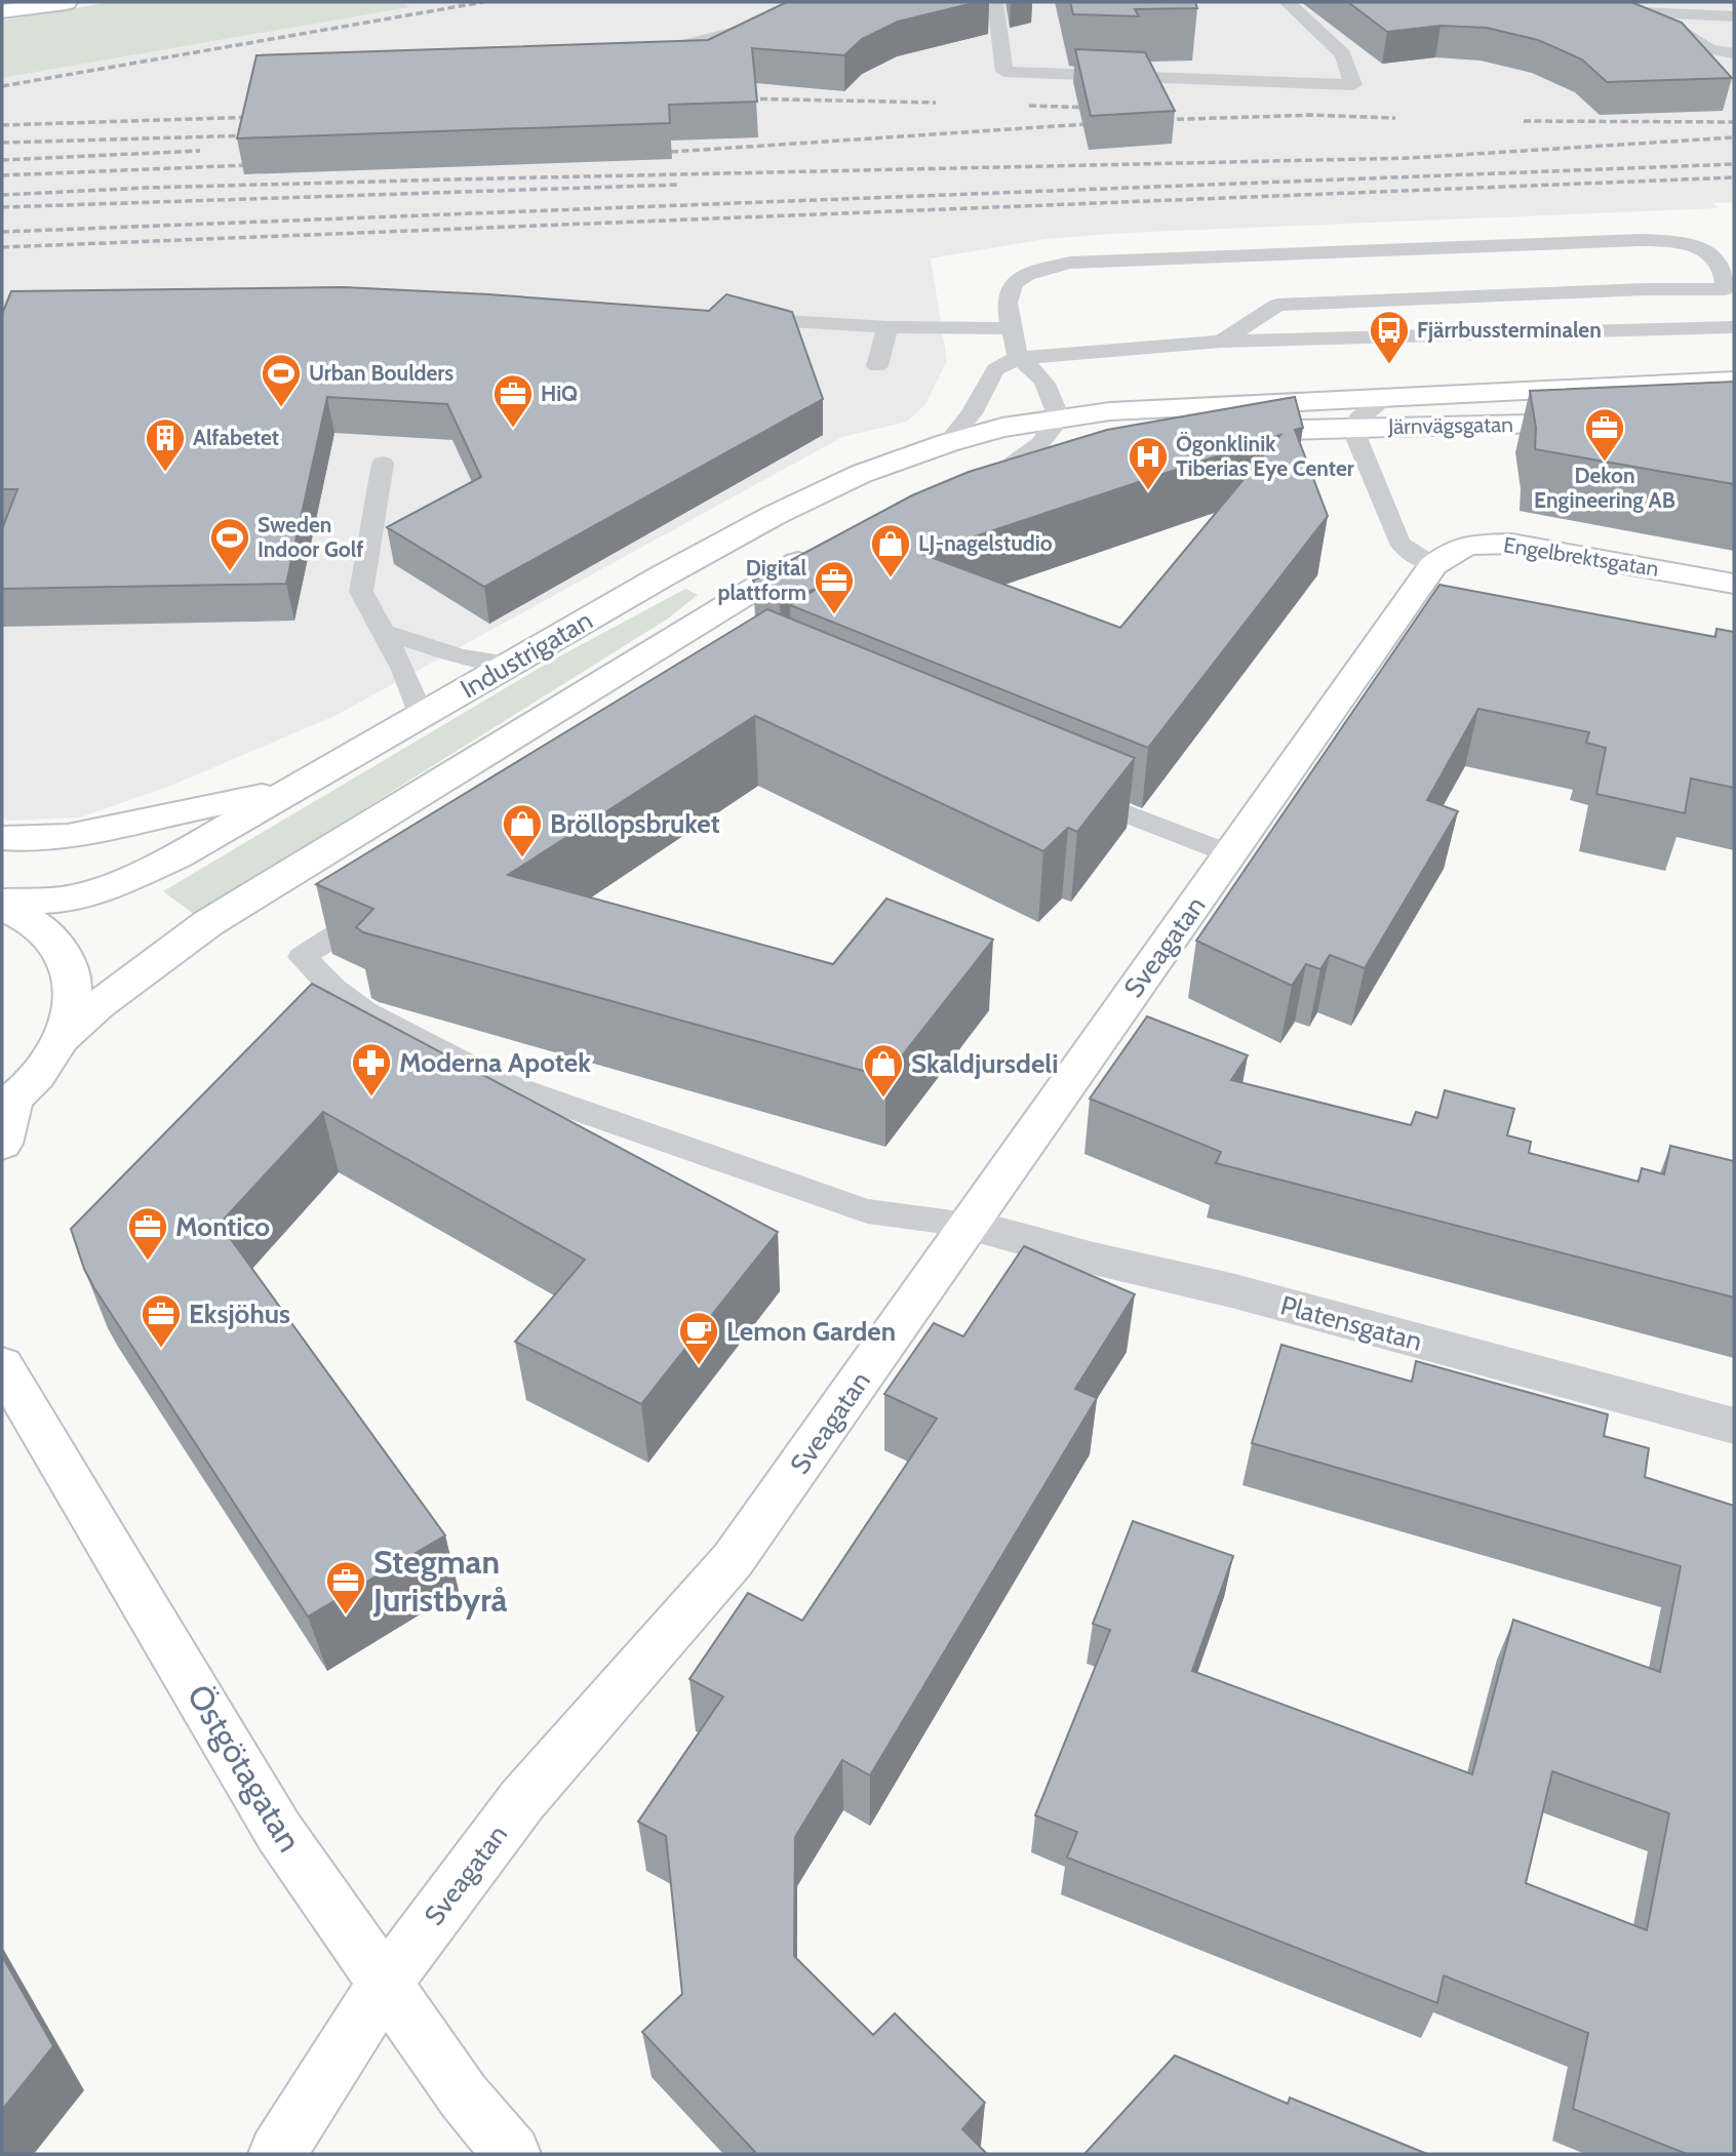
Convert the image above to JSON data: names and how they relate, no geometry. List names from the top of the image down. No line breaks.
{"streets":{"main road":["Järnvägsgatan","Engelbrektsgatan","Industrigatan","Sveagatan","Östgötagatan"],"street":["Platensgatan"]},"crossings":[["Järnvägsgatan","Industrigatan"],["Engelbrektsgatan","Sveagatan"],["Sveagatan","Platensgatan"],["Sveagatan","Östgötagatan"]],"places":{"bus stop":["Fjärrbussterminalen"],"sports":["Urban Boulders","Sweden Indoor Golf"],"office":["HiQ","Dekon Engineering AB","Digital plattform","Montico","Eksjöhus","Stegman Juristbyrå"],"building":["Alfabetet"],"hospital":["Ögonklinik Tiberias Eye Center"],"shop":["LJ-nagelstudio","Bröllopsbruket","Skaldjursdeli"],"pharmacy":["Moderna Apotek"],"cafe":["Lemon Garden"]}}
